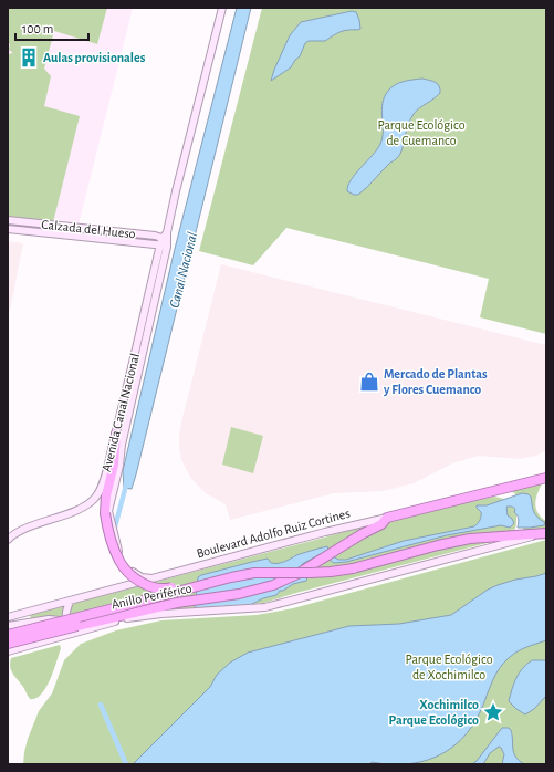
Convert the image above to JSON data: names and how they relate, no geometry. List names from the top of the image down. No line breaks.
{"streets":{"highway":["Boulevard Adolfo Ruiz Cortines","Anillo Periférico"],"main road":["Calzada del Hueso","Avenida Canal Nacional"]},"crossings":[["Calzada del Hueso","Avenida Canal Nacional"],["Avenida Canal Nacional","Boulevard Adolfo Ruiz Cortines"],["Boulevard Adolfo Ruiz Cortines","Anillo Periférico"]],"water":["Canal Nacional"],"parks":["Parque Ecológico de Cuemanco","Parque Ecológico de Xochimilco"],"places":{"building":["Aulas provisionales"],"shop":["Mercado de Plantas y Flores Cuemanco"],"place":["Xochimilco Parque Ecológico"]},"scale_bar":"100 m"}
